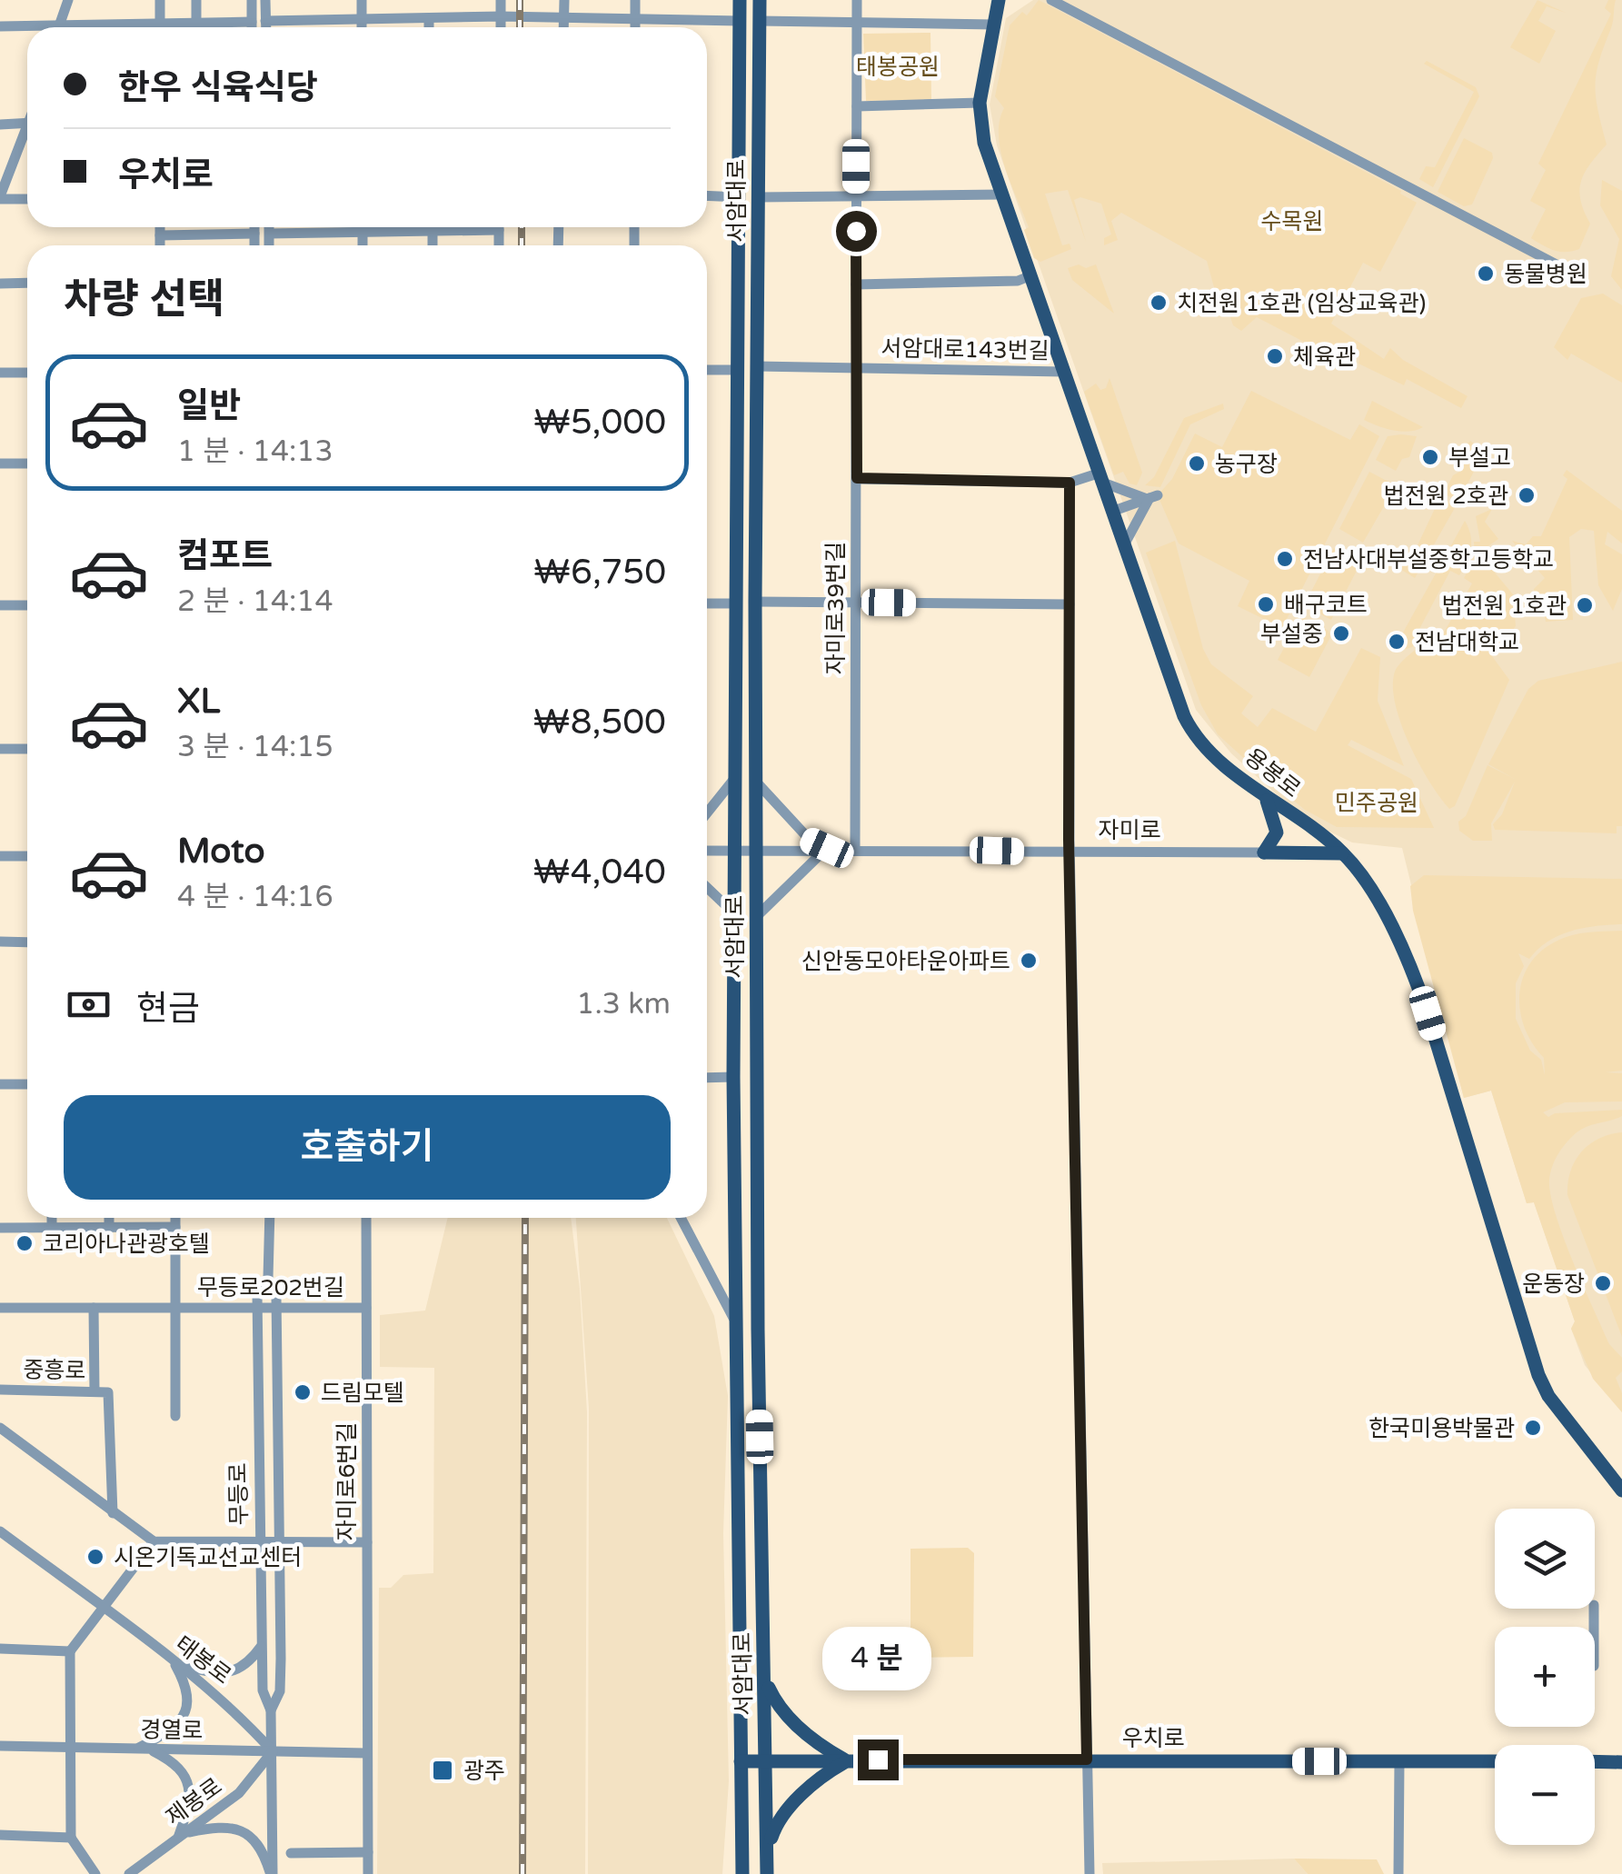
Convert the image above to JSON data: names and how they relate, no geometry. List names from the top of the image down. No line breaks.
{"streets":{"main road":["서암대로","용봉로","자미로","우치로"],"street":["서암대로143번길","자미로39번길","무등로202번길","중흥로","자미로6번길","무등로","태봉로","경열로","제봉로"]},"crossings":[["서암대로","서암대로143번길"],["서암대로","자미로"],["서암대로","우치로"],["서암대로143번길","자미로39번길"],["서암대로143번길","용봉로"],["자미로39번길","자미로"],["용봉로","자미로"],["무등로202번길","자미로6번길"],["무등로202번길","무등로"],["자미로6번길","경열로"],["무등로","태봉로"],["무등로","경열로"],["무등로","제봉로"],["태봉로","경열로"],["태봉로","제봉로"],["경열로","제봉로"]],"parks":["태봉공원","수목원","민주공원"],"places":{"other":["동물병원","치전원 1호관 (임상교육관)","체육관","부설고","농구장","법전원 2호관","전남사대부설중학고등학교","배구코트","법전원 1호관","부설중","전남대학교","신안동모아타운아파트","코리아나관광호텔","운동장","드림모텔","한국미용박물관","시온기독교선교센터"],"transit":["광주"]},"page":{"banner":["한우 식육식당","우치로"],"heading":"차량 선택","list":[{"name":"일반","note":"1 분 · 14:13","value":"₩5,000"},{"name":"컴포트","note":"2 분 · 14:14","value":"₩6,750"},{"name":"XL","note":"3 분 · 14:15","value":"₩8,500"},{"name":"Moto","note":"4 분 · 14:16","value":"₩4,040"}],"pay":["현금","1.3 km"],"buttons":"호출하기","map_buttons":["+","−"],"bubble":"4 분"}}
